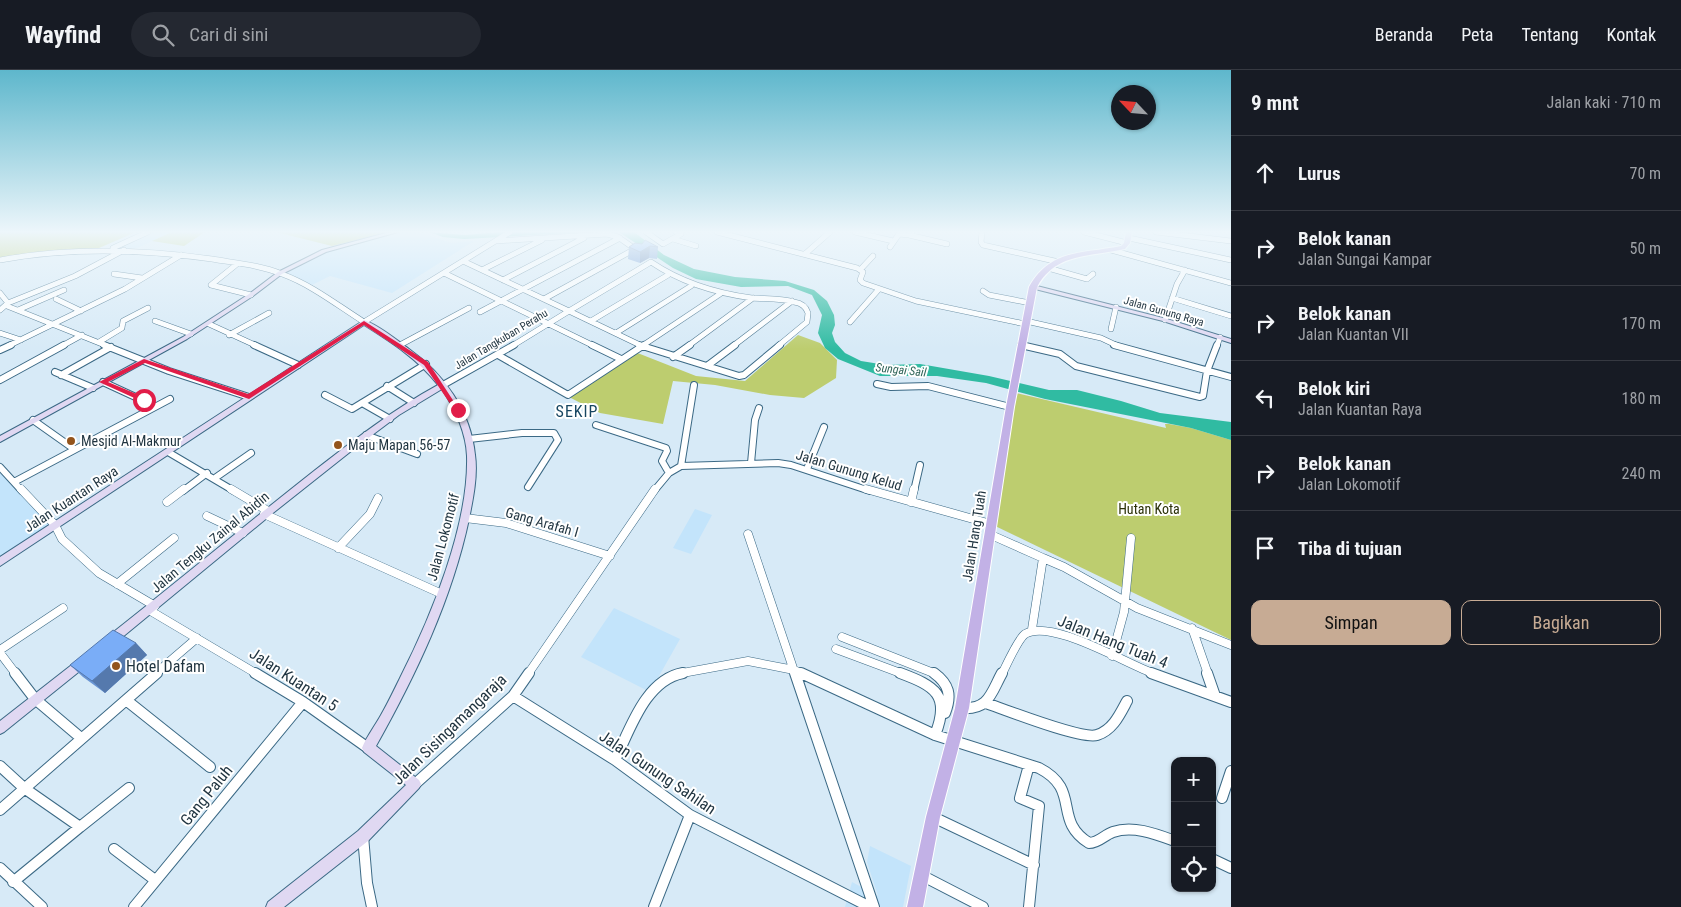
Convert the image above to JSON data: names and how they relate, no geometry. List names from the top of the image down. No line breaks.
{"streets":{"main road":["Jalan Hang Tuah"],"street":["Jalan Gunung Raya","Jalan Tangkuban Perahu","Jalan Gunung Kelud","Jalan Kuantan Raya","Gang Arafah I","Jalan Lokomotif","Jalan Tengku Zainal Abidin","Jalan Hang Tuah 4","Jalan Kuantan 5","Jalan Sisingamangaraja","Jalan Gunung Sahilan","Gang Paluh"]},"crossings":[["Jalan Gunung Raya","Jalan Hang Tuah"],["Jalan Tangkuban Perahu","Jalan Lokomotif"],["Jalan Tangkuban Perahu","Jalan Tengku Zainal Abidin"],["Jalan Gunung Kelud","Jalan Hang Tuah"],["Jalan Gunung Kelud","Jalan Sisingamangaraja"],["Jalan Kuantan Raya","Jalan Lokomotif"],["Jalan Kuantan Raya","Jalan Kuantan 5"],["Gang Arafah I","Jalan Lokomotif"],["Gang Arafah I","Jalan Sisingamangaraja"],["Jalan Lokomotif","Jalan Tengku Zainal Abidin"],["Jalan Lokomotif","Jalan Kuantan 5"],["Jalan Tengku Zainal Abidin","Jalan Kuantan 5"],["Jalan Kuantan 5","Jalan Sisingamangaraja"],["Jalan Kuantan 5","Gang Paluh"],["Jalan Sisingamangaraja","Jalan Gunung Sahilan"]],"districts":["SEKIP"],"water":["Sungai Sail"],"parks":["Hutan Kota"],"places":["Mesjid Al-Makmur","Maju Mapan 56-57","Hotel Dafam"],"north":"top left","page":{"header":"Wayfind","search":"Cari di sini","nav":["Beranda","Peta","Tentang","Kontak"],"heading":["9 mnt","Jalan kaki · 710 m"],"list":[["Lurus","70 m"],["Belok kanan","Jalan Sungai Kampar","50 m"],["Belok kanan","Jalan Kuantan VII","170 m"],["Belok kiri","Jalan Kuantan Raya","180 m"],["Belok kanan","Jalan Lokomotif","240 m"],"Tiba di tujuan"],"buttons":["Simpan","Bagikan"],"map_buttons":["+","−"]}}
